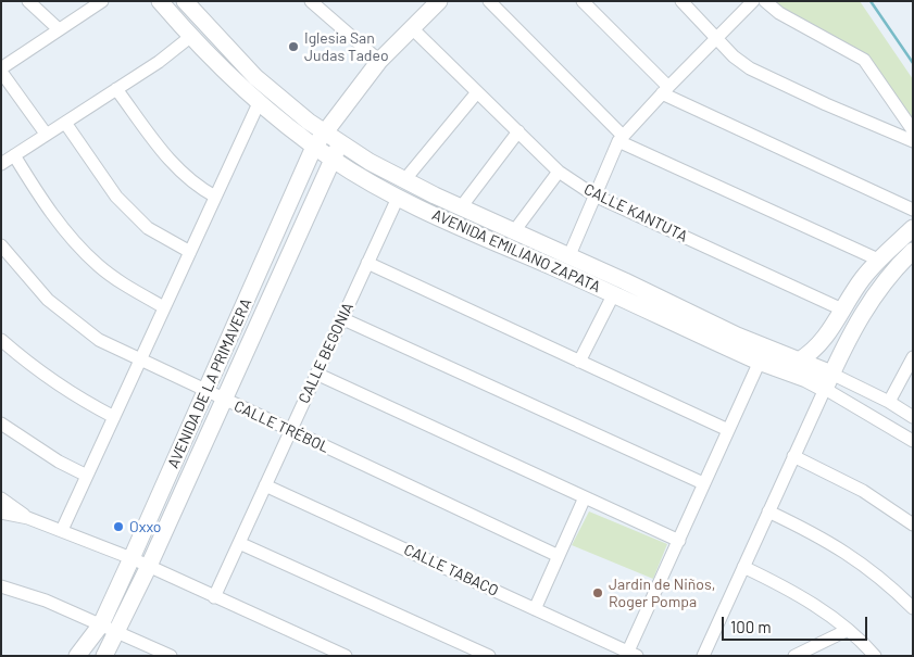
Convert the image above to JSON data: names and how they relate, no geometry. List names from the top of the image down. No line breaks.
{"streets":{"street":["CALLE KANTUTA","AVENIDA EMILIANO ZAPATA","CALLE BEGONIA","AVENIDA DE LA PRIMAVERA","CALLE TRÉBOL","CALLE TABACO"]},"crossings":[["CALLE KANTUTA","AVENIDA DE LA PRIMAVERA"],["AVENIDA EMILIANO ZAPATA","CALLE BEGONIA"],["AVENIDA EMILIANO ZAPATA","AVENIDA DE LA PRIMAVERA"],["CALLE BEGONIA","CALLE TRÉBOL"],["CALLE BEGONIA","CALLE TABACO"],["AVENIDA DE LA PRIMAVERA","CALLE TRÉBOL"]],"places":["Iglesia San Judas Tadeo","Oxxo","Jardin de Niños, Roger Pompa"],"scale_bar":"100 m"}
